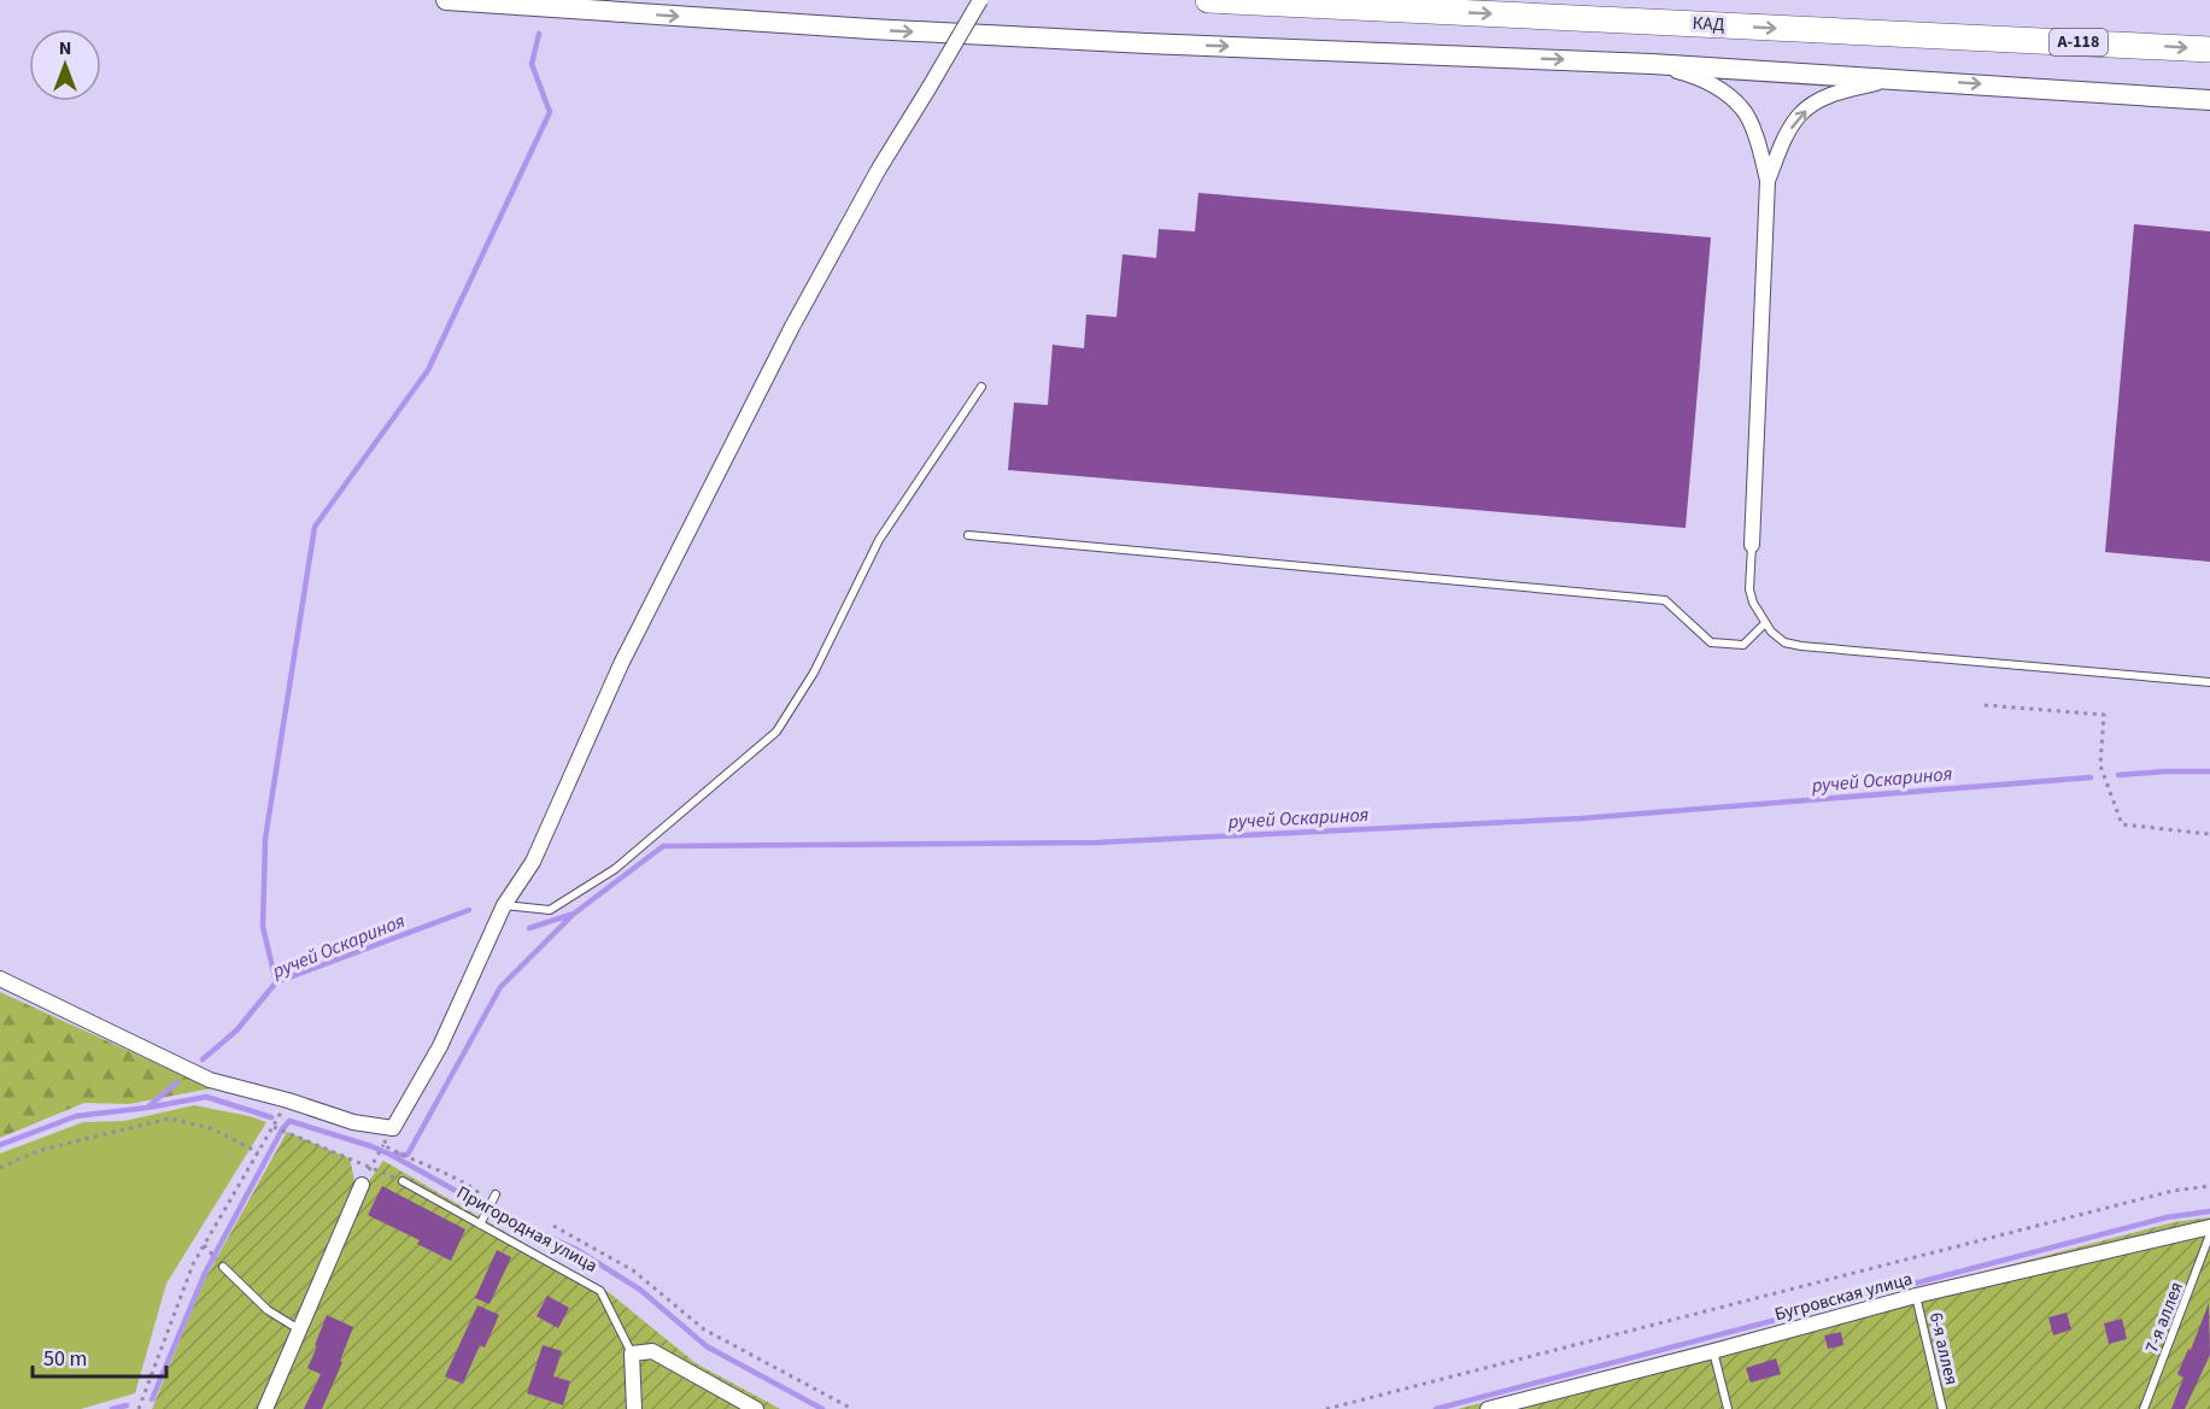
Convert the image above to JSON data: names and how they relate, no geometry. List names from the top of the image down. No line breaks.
{"streets":{"highway":["КАД","А-118"],"street":["Пригородная улица","Бугровская улица"],"lane":["7-я аллея","6-я аллея"]},"crossings":[["Бугровская улица","6-я аллея"]],"one_way":["КАД"],"water":["ручей Оскариноя"],"scale_bar":"50 m","north":"top"}
